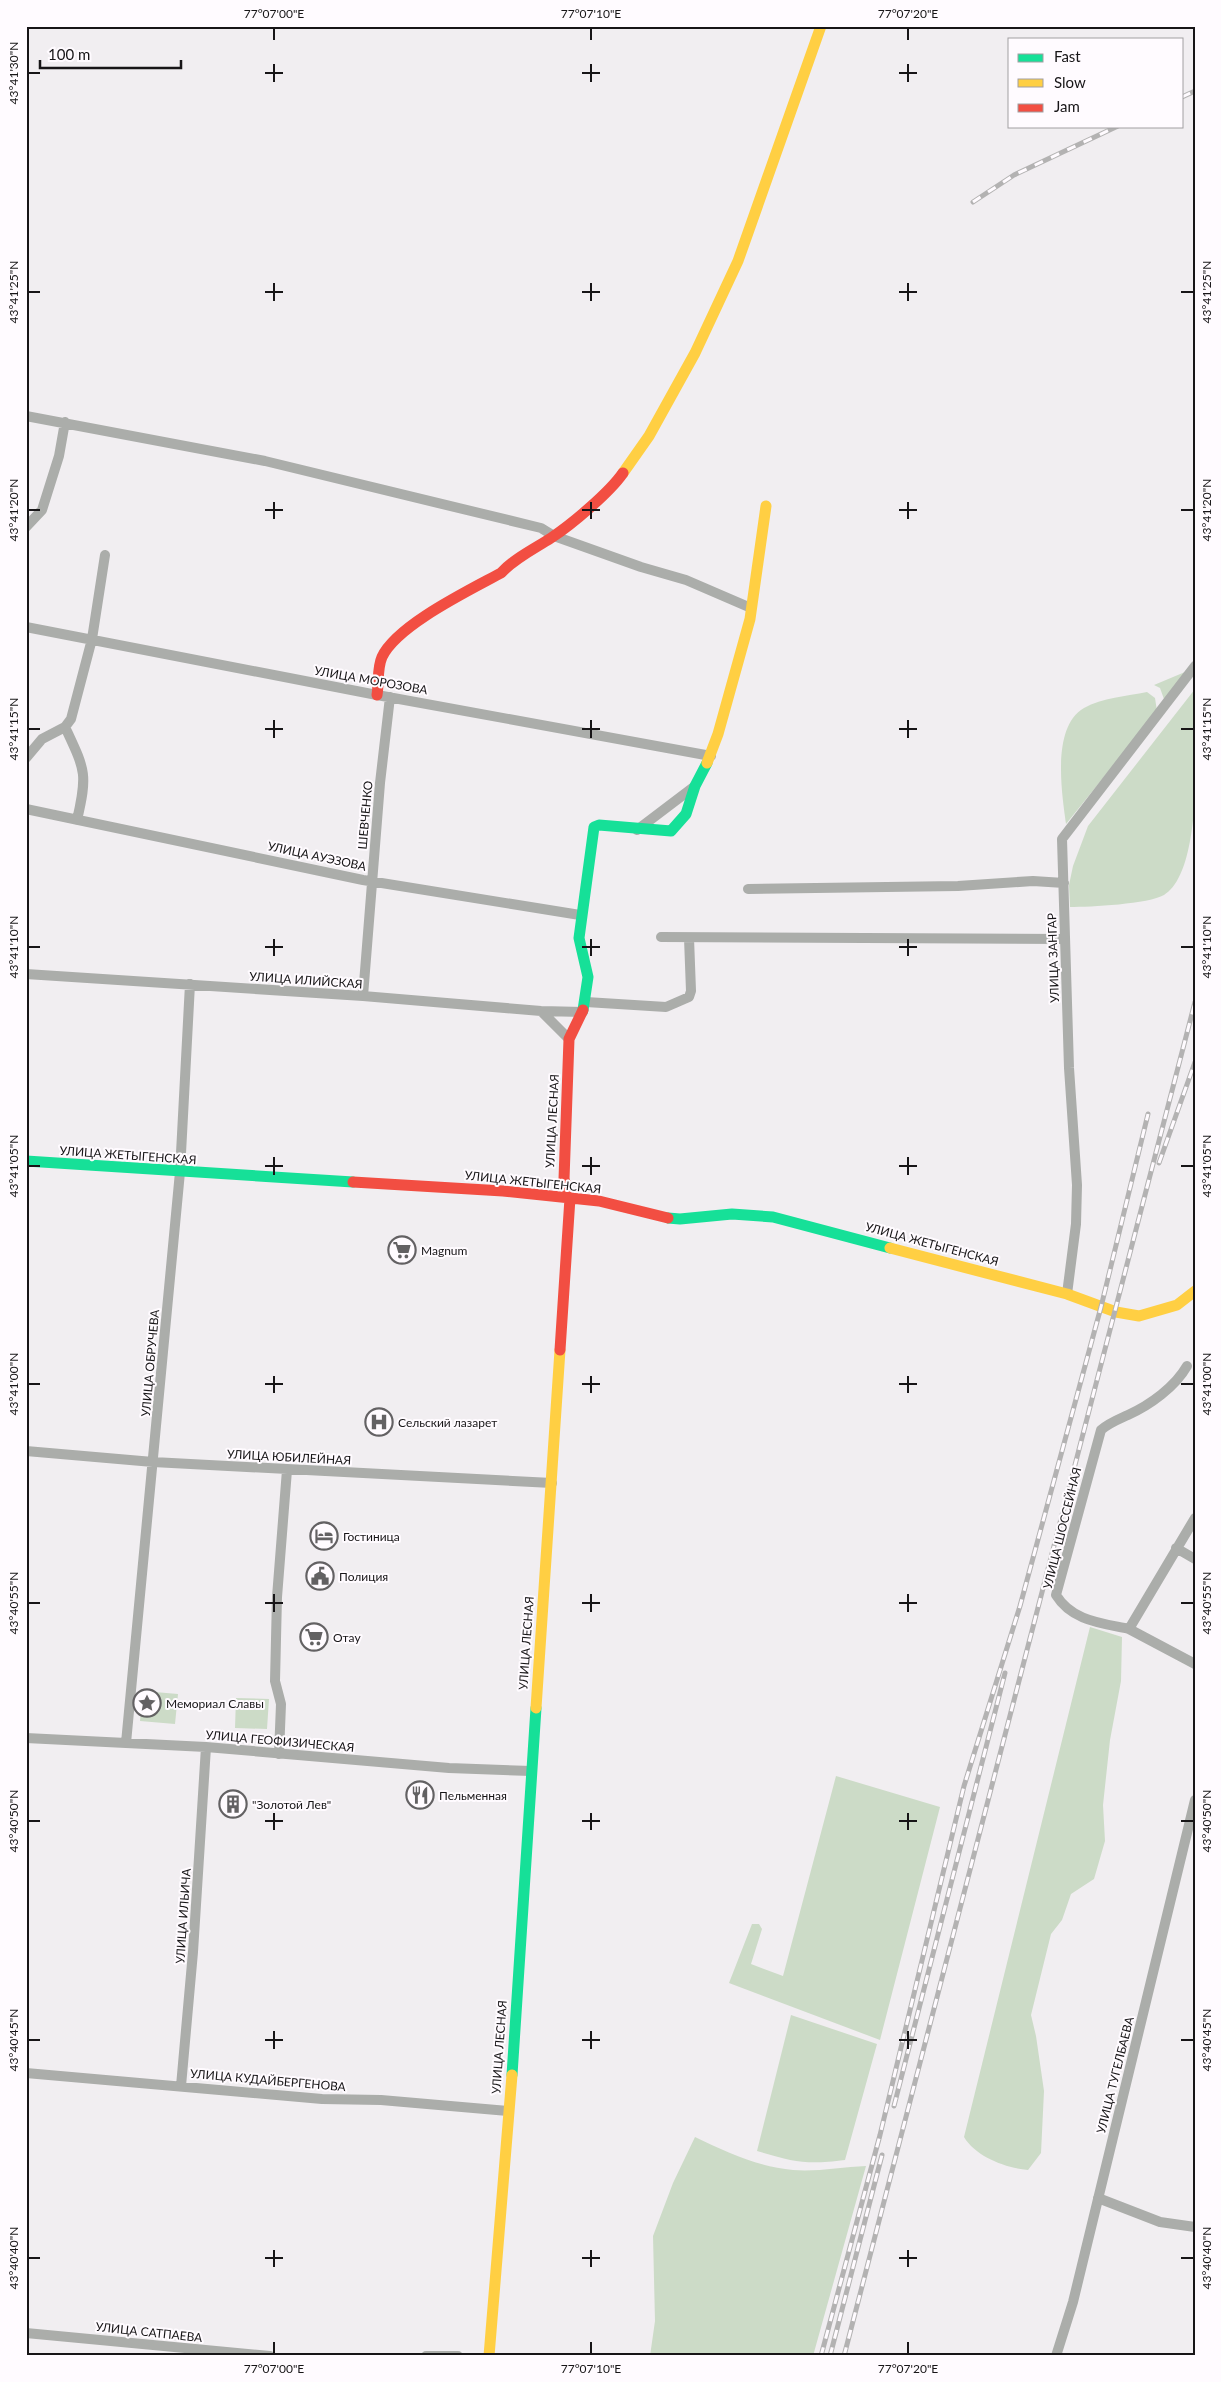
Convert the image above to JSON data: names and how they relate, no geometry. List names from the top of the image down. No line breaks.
{"streets":{"street":["УЛИЦА МОРОЗОВА","ШЕВЧЕНКО","УЛИЦА АУЭЗОВА","УЛИЦА ЗАНГАР","УЛИЦА ИЛИЙСКАЯ","УЛИЦА ЛЕСНАЯ","УЛИЦА ЖЕТЫГЕНСКАЯ","УЛИЦА ОБРУЧЕВА","УЛИЦА ЮБИЛЕЙНАЯ","УЛИЦА ШОССЕЙНАЯ","УЛИЦА ГЕОФИЗИЧЕСКАЯ","УЛИЦА ИЛЬИЧА","УЛИЦА ТУГЕЛБАЕВА","УЛИЦА КУДАЙБЕРГЕНОВА","УЛИЦА САТПАЕВА"]},"crossings":[["УЛИЦА МОРОЗОВА","ШЕВЧЕНКО"],["ШЕВЧЕНКО","УЛИЦА АУЭЗОВА"],["ШЕВЧЕНКО","УЛИЦА ИЛИЙСКАЯ"],["УЛИЦА АУЭЗОВА","УЛИЦА ЛЕСНАЯ"],["УЛИЦА ЗАНГАР","УЛИЦА ЖЕТЫГЕНСКАЯ"],["УЛИЦА ИЛИЙСКАЯ","УЛИЦА ЛЕСНАЯ"],["УЛИЦА ИЛИЙСКАЯ","УЛИЦА ОБРУЧЕВА"],["УЛИЦА ЛЕСНАЯ","УЛИЦА ЖЕТЫГЕНСКАЯ"],["УЛИЦА ЛЕСНАЯ","УЛИЦА ЮБИЛЕЙНАЯ"],["УЛИЦА ЛЕСНАЯ","УЛИЦА ГЕОФИЗИЧЕСКАЯ"],["УЛИЦА ЛЕСНАЯ","УЛИЦА КУДАЙБЕРГЕНОВА"],["УЛИЦА ЖЕТЫГЕНСКАЯ","УЛИЦА ОБРУЧЕВА"],["УЛИЦА ОБРУЧЕВА","УЛИЦА ЮБИЛЕЙНАЯ"],["УЛИЦА ОБРУЧЕВА","УЛИЦА ГЕОФИЗИЧЕСКАЯ"],["УЛИЦА ГЕОФИЗИЧЕСКАЯ","УЛИЦА ИЛЬИЧА"],["УЛИЦА ИЛЬИЧА","УЛИЦА КУДАЙБЕРГЕНОВА"]],"places":{"supermarket":["Magnum","Отау"],"hospital":["Сельский лазарет"],"hotel":["Гостиница"],"public building":["Полиция"],"place":["Мемориал Славы"],"restaurant":["Пельменная"],"building":["\"Золотой Лев\""]},"legend":["Fast","Slow","Jam"],"scale_bar":"100 m","coordinates":["77°07'00\"E","77°07'10\"E","77°07'20\"E","43°41'30\"N","43°41'25\"N","43°41'20\"N","43°41'15\"N","43°41'10\"N","43°41'05\"N","43°41'00\"N","43°40'55\"N","43°40'50\"N","43°40'45\"N","43°40'40\"N"]}
